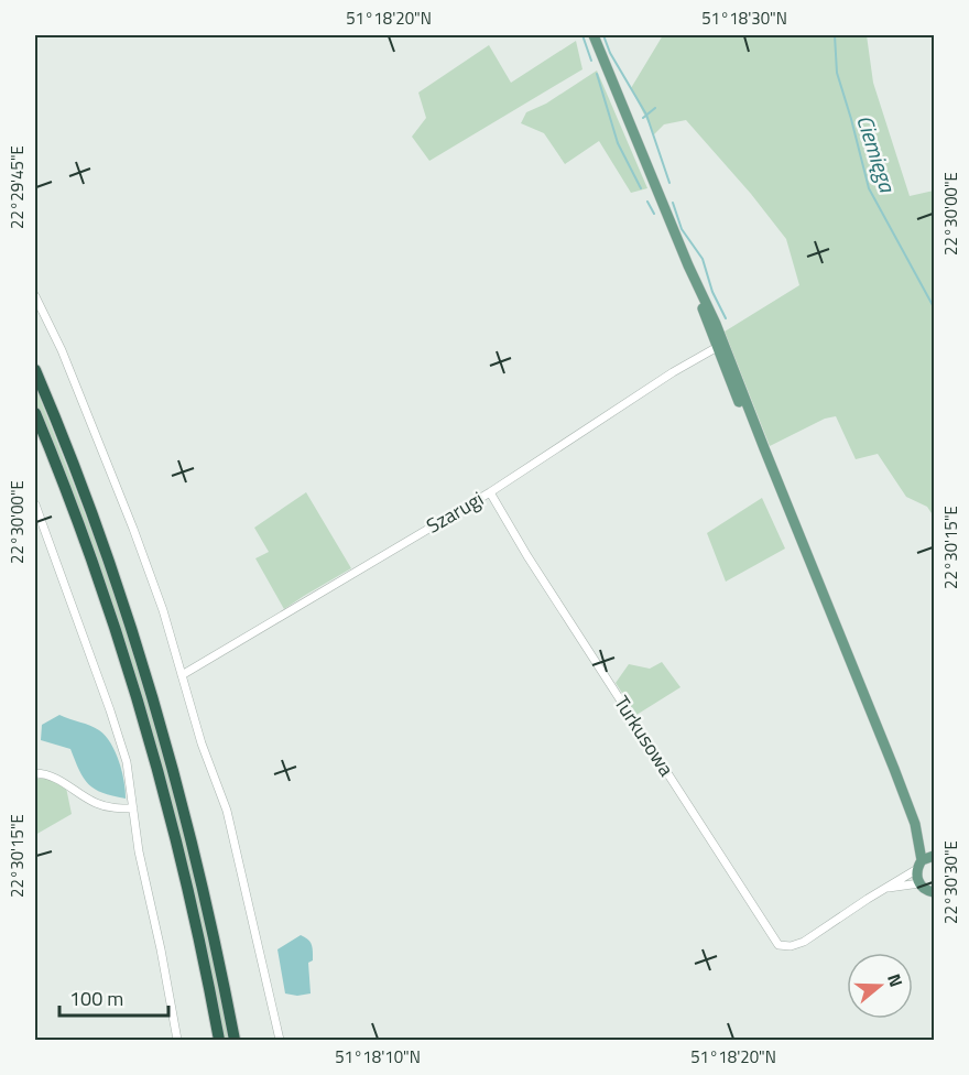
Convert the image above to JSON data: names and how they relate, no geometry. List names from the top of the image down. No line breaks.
{"streets":{"street":["Szarugi","Turkusowa"]},"crossings":[["Szarugi","Turkusowa"]],"water":["Ciemięga"],"scale_bar":"100 m","north":"right","coordinates":["51°18'20\"N","51°18'30\"N","22°29'45\"E","22°30'00\"E","22°30'15\"E","22°30'30\"E","51°18'10\"N"]}
